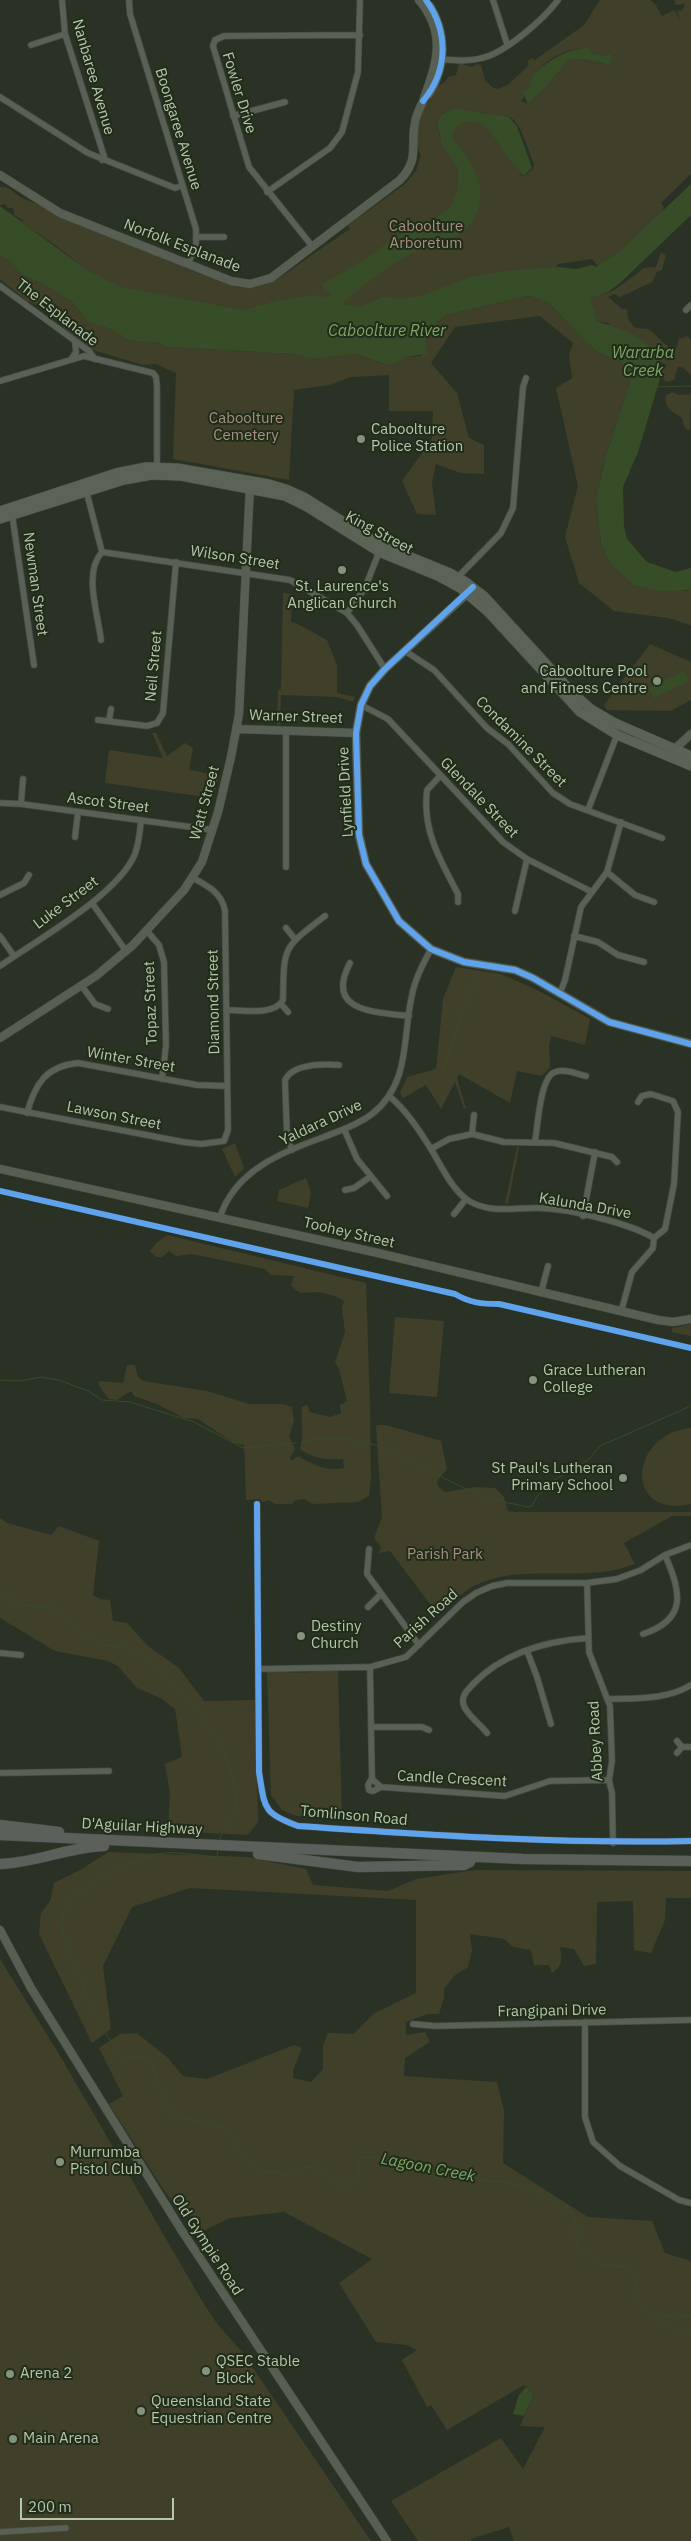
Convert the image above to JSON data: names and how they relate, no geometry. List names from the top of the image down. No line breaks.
{"streets":{"highway":["D'Aguilar Highway"],"main road":["King Street"],"street":["Nanbaree Avenue","Fowler Drive","Boongaree Avenue","Norfolk Esplanade","The Esplanade","Wilson Street","Newman Street","Neil Street","Warner Street","Condamine Street","Lynfield Drive","Glendale Street","Ascot Street","Watt Street","Luke Street","Diamond Street","Topaz Street","Winter Street","Lawson Street","Yaldara Drive","Kalunda Drive","Toohey Street","Parish Road","Abbey Road","Candle Crescent","Tomlinson Road","Frangipani Drive","Old Gympie Road"]},"crossings":[["Fowler Drive","Norfolk Esplanade"],["The Esplanade","King Street"],["King Street","Newman Street"],["King Street","Lynfield Drive"],["King Street","Watt Street"],["Wilson Street","Neil Street"],["Wilson Street","Lynfield Drive"],["Wilson Street","Watt Street"],["Warner Street","Lynfield Drive"],["Warner Street","Watt Street"],["Condamine Street","Lynfield Drive"],["Lynfield Drive","Glendale Street"],["Lynfield Drive","Yaldara Drive"],["Ascot Street","Watt Street"],["Ascot Street","Luke Street"],["Watt Street","Diamond Street"],["Watt Street","Topaz Street"],["Diamond Street","Winter Street"],["Diamond Street","Lawson Street"],["Topaz Street","Winter Street"],["Winter Street","Lawson Street"],["Yaldara Drive","Kalunda Drive"],["Yaldara Drive","Toohey Street"],["Parish Road","Abbey Road"],["Parish Road","Tomlinson Road"],["Abbey Road","Candle Crescent"],["Abbey Road","Tomlinson Road"]],"water":["Caboolture River","Wararba Creek","Lagoon Creek"],"parks":["Caboolture Arboretum","Caboolture Cemetery","Parish Park"],"places":["Caboolture Police Station","St. Laurence's Anglican Church","Caboolture Pool and Fitness Centre","Grace Lutheran College","St Paul's Lutheran Primary School","Destiny Church","Murrumba Pistol Club","QSEC Stable Block","Arena 2","Queensland State Equestrian Centre","Main Arena"],"scale_bar":"200 m"}
